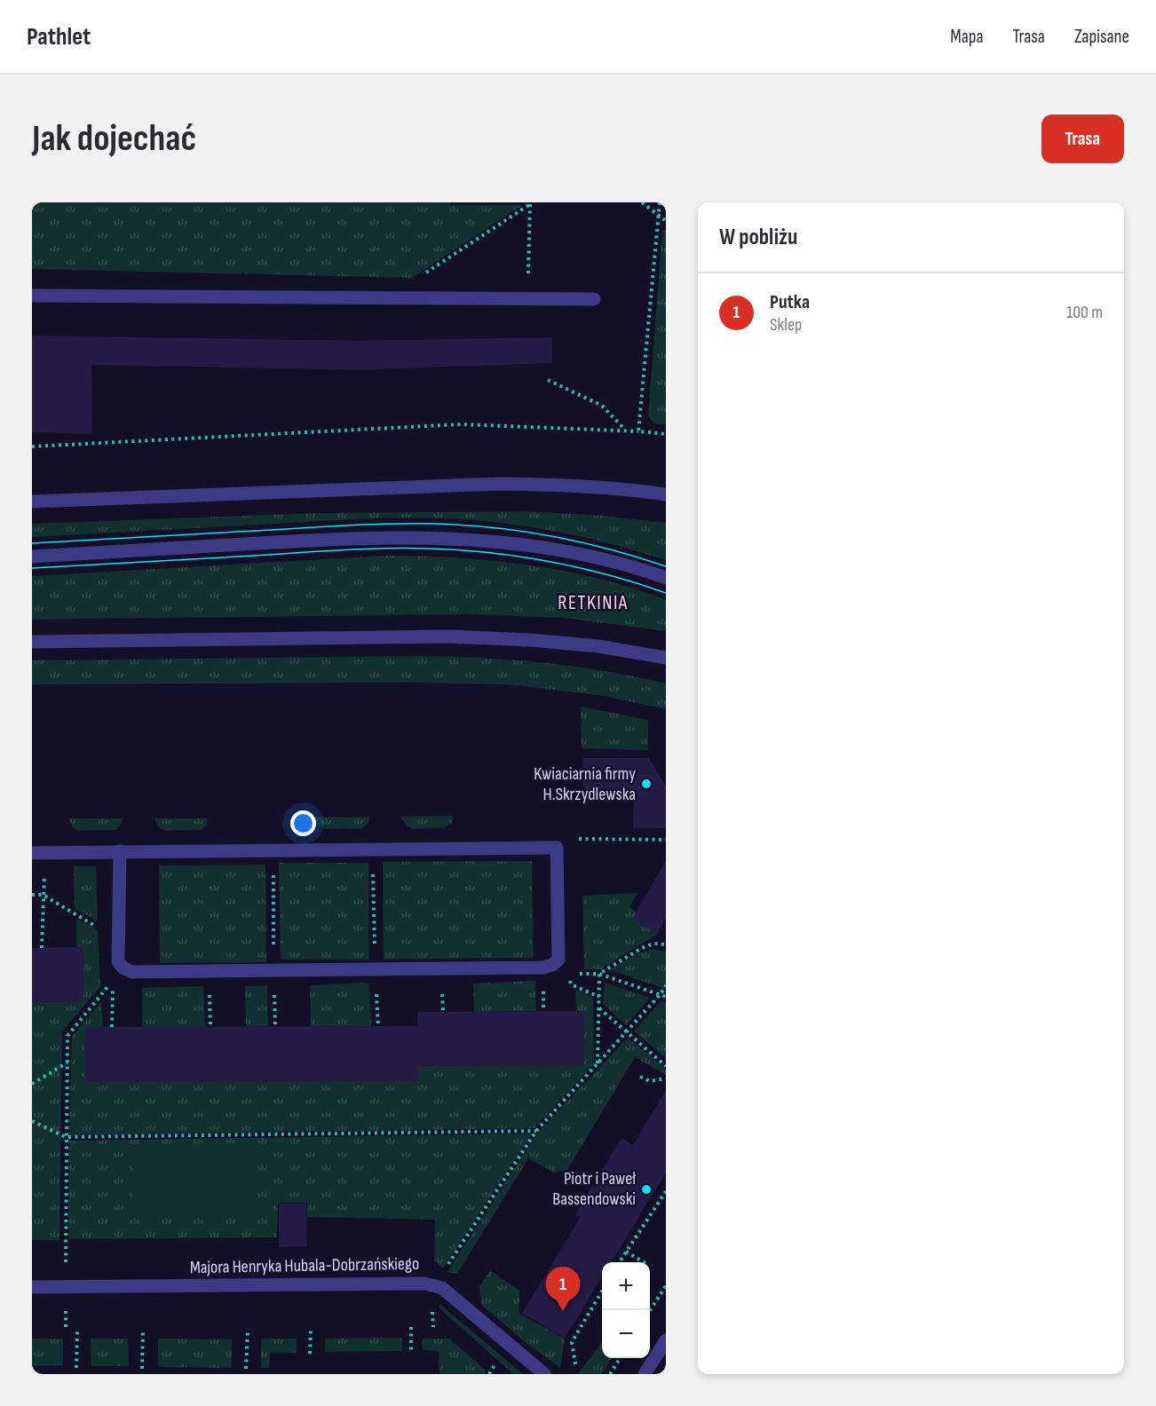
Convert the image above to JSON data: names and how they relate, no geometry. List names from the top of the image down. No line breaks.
{"streets":{"street":["Majora Henryka Hubala-Dobrzańskiego"]},"districts":["RETKINIA"],"places":["Kwiaciarnia firmy H.Skrzydlewska","Piotr i Paweł Bassendowski"],"page":{"header":"Pathlet","nav":["Mapa","Trasa","Zapisane"],"buttons":"Trasa","title":"Jak dojechać","heading":"W pobliżu","list":[{"mark":"1","name":"Putka","note":"Sklep","value":"100 m"}],"map_buttons":["+","−"],"pins":"1"}}
